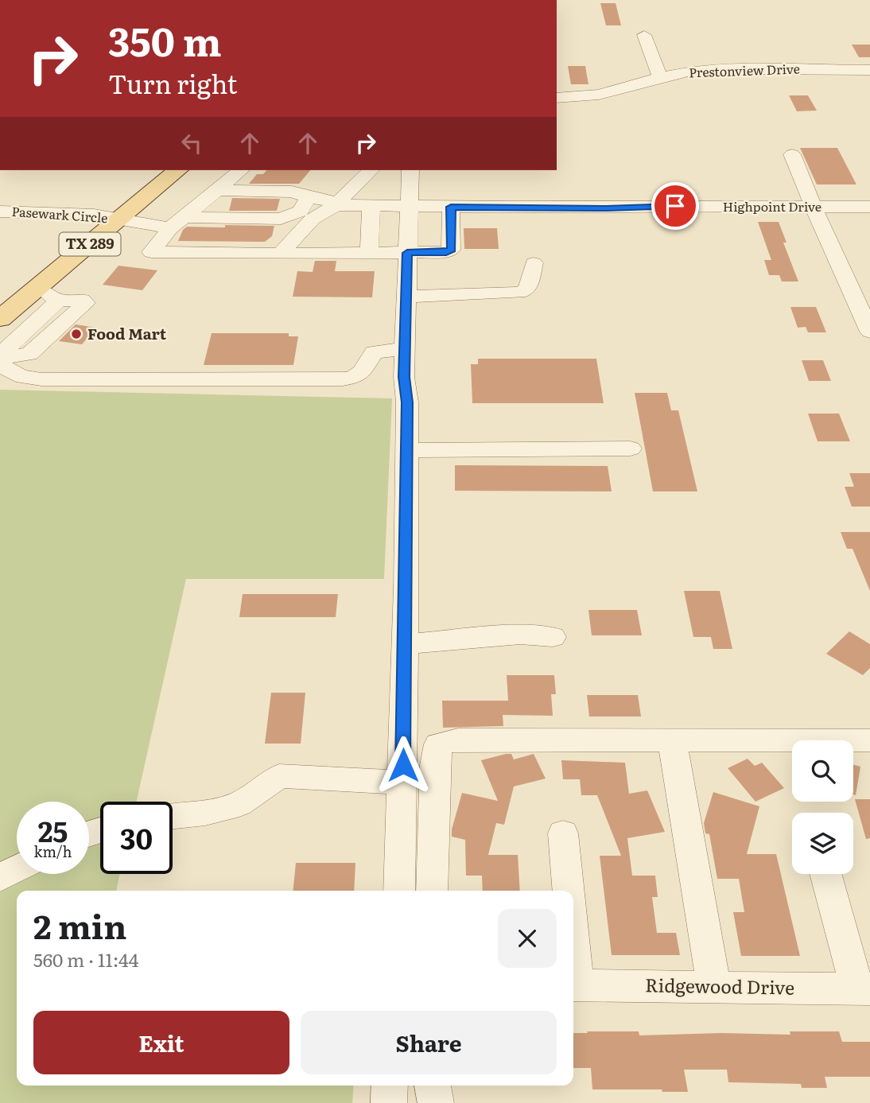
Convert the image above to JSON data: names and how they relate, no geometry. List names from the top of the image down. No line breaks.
{"streets":{"main road":["TX 289"],"street":["Prestonview Drive","Highpoint Drive","Pasewark Circle","Ridgewood Drive"]},"crossings":[["Highpoint Drive","Pasewark Circle"],["Pasewark Circle","TX 289"]],"places":["Food Mart"],"page":{"turn":["350 m","Turn right"],"speed":"25 km/h","limit":"30","heading":["2 min","560 m · 11:44"],"buttons":["Exit","Share"]}}
